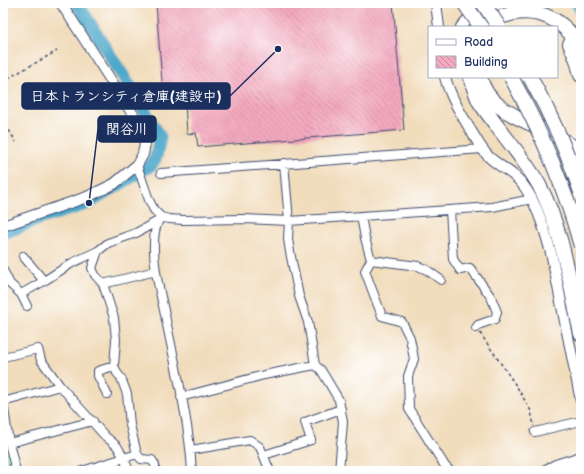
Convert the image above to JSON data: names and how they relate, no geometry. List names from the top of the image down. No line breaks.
{"places":["日本トランシティ倉庫(建設中)","関谷川"],"legend":["Road","Building"]}
